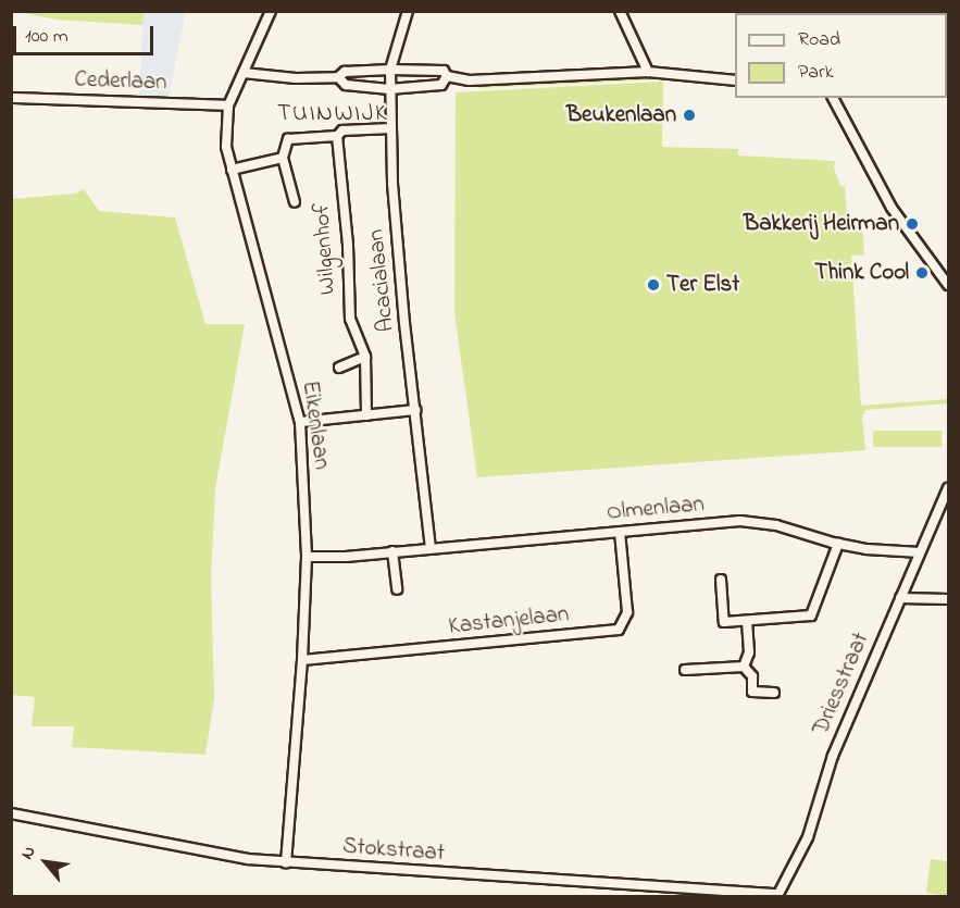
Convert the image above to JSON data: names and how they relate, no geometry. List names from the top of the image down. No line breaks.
{"streets":{"street":["Cederlaan","Wilgenhof","Acacialaan","Eikenlaan","Olmenlaan","Kastanjelaan","Driesstraat","Stokstraat"]},"crossings":[["Cederlaan","Eikenlaan"],["Acacialaan","Olmenlaan"],["Eikenlaan","Olmenlaan"],["Eikenlaan","Kastanjelaan"],["Eikenlaan","Stokstraat"],["Olmenlaan","Kastanjelaan"],["Olmenlaan","Driesstraat"],["Driesstraat","Stokstraat"]],"districts":["TUINWIJK"],"places":["Beukenlaan","Bakkerij Heirman","Think Cool","Ter Elst"],"legend":["Road","Park"],"scale_bar":"100 m","north":"top left"}
